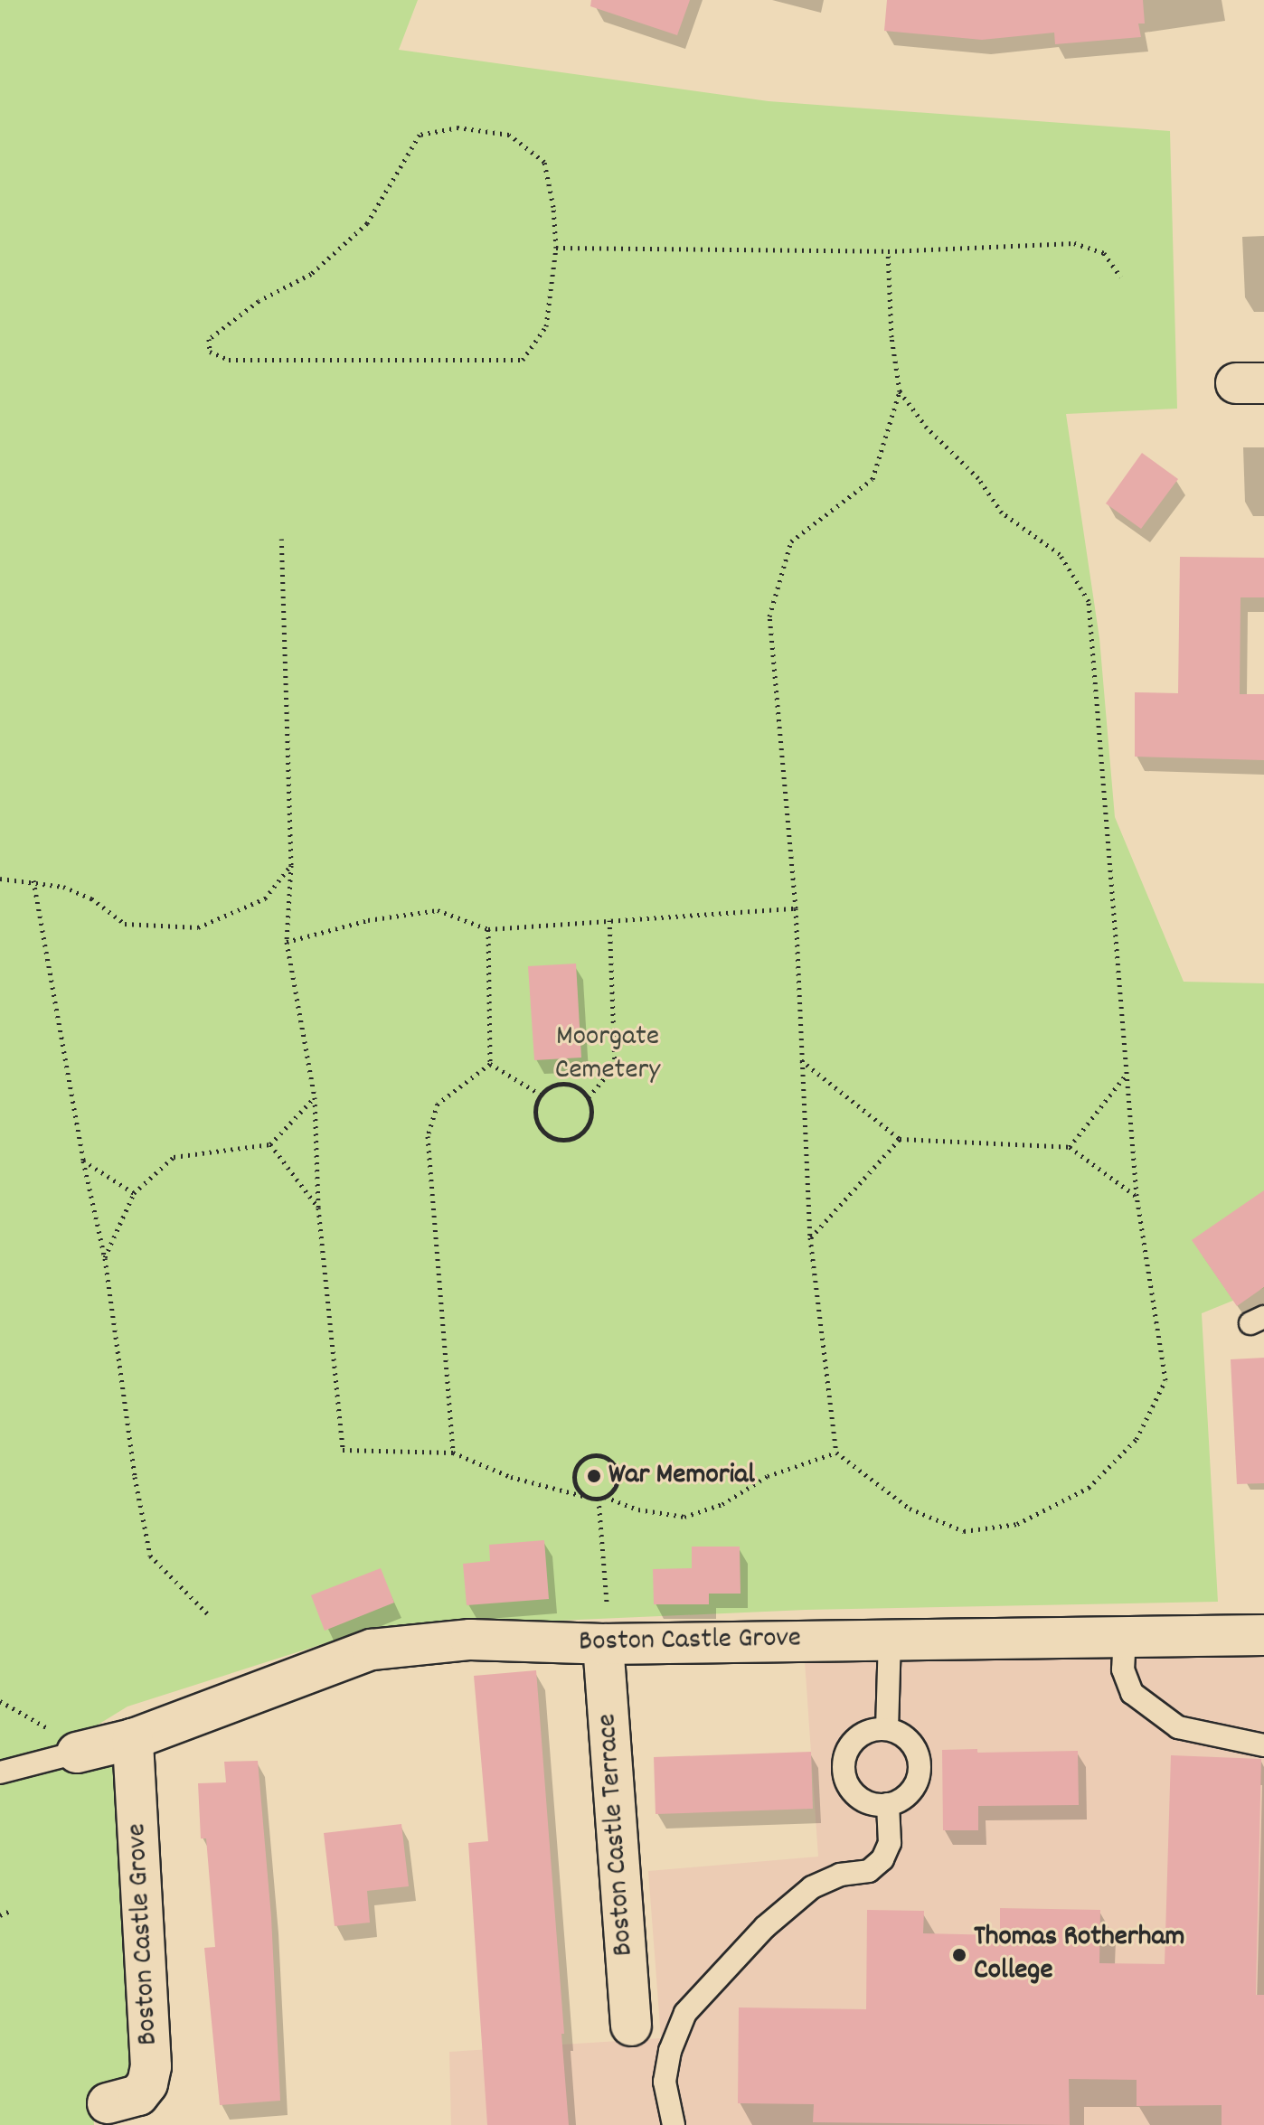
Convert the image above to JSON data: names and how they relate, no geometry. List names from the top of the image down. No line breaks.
{"streets":{"street":["Boston Castle Grove","Boston Castle Terrace"]},"crossings":[["Boston Castle Grove","Boston Castle Terrace"]],"parks":["Moorgate Cemetery"],"places":["War Memorial","Thomas Rotherham College"]}
